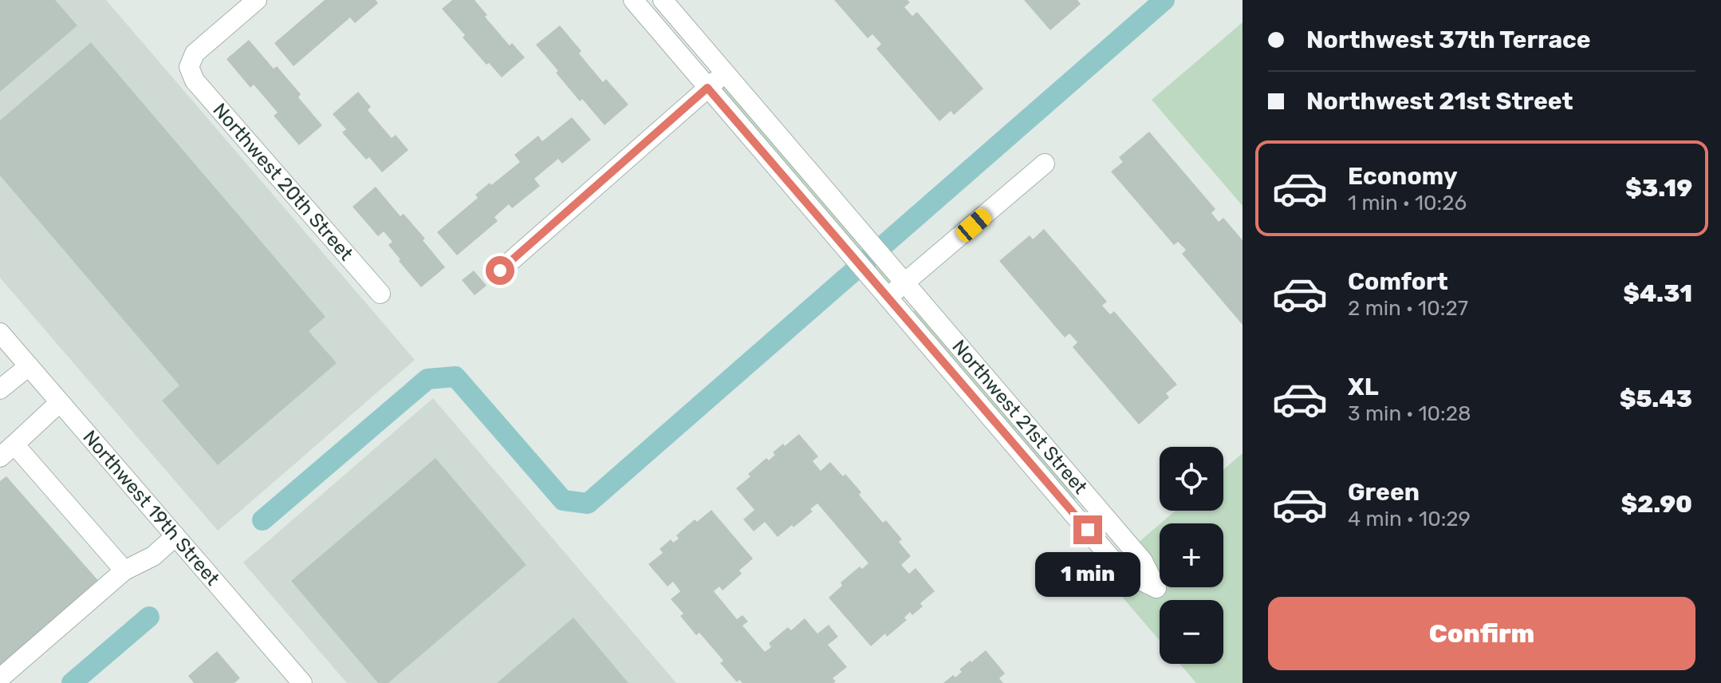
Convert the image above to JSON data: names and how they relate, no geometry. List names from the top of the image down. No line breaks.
{"streets":{"street":["Northwest 20th Street","Northwest 21st Street","Northwest 19th Street"]},"page":{"banner":["Northwest 37th Terrace","Northwest 21st Street"],"list":[{"name":"Economy","note":"1 min · 10:26","value":"$3.19"},{"name":"Comfort","note":"2 min · 10:27","value":"$4.31"},{"name":"XL","note":"3 min · 10:28","value":"$5.43"},{"name":"Green","note":"4 min · 10:29","value":"$2.90"}],"map_buttons":["+","−"],"bubble":"1 min","buttons":"Confirm"}}
